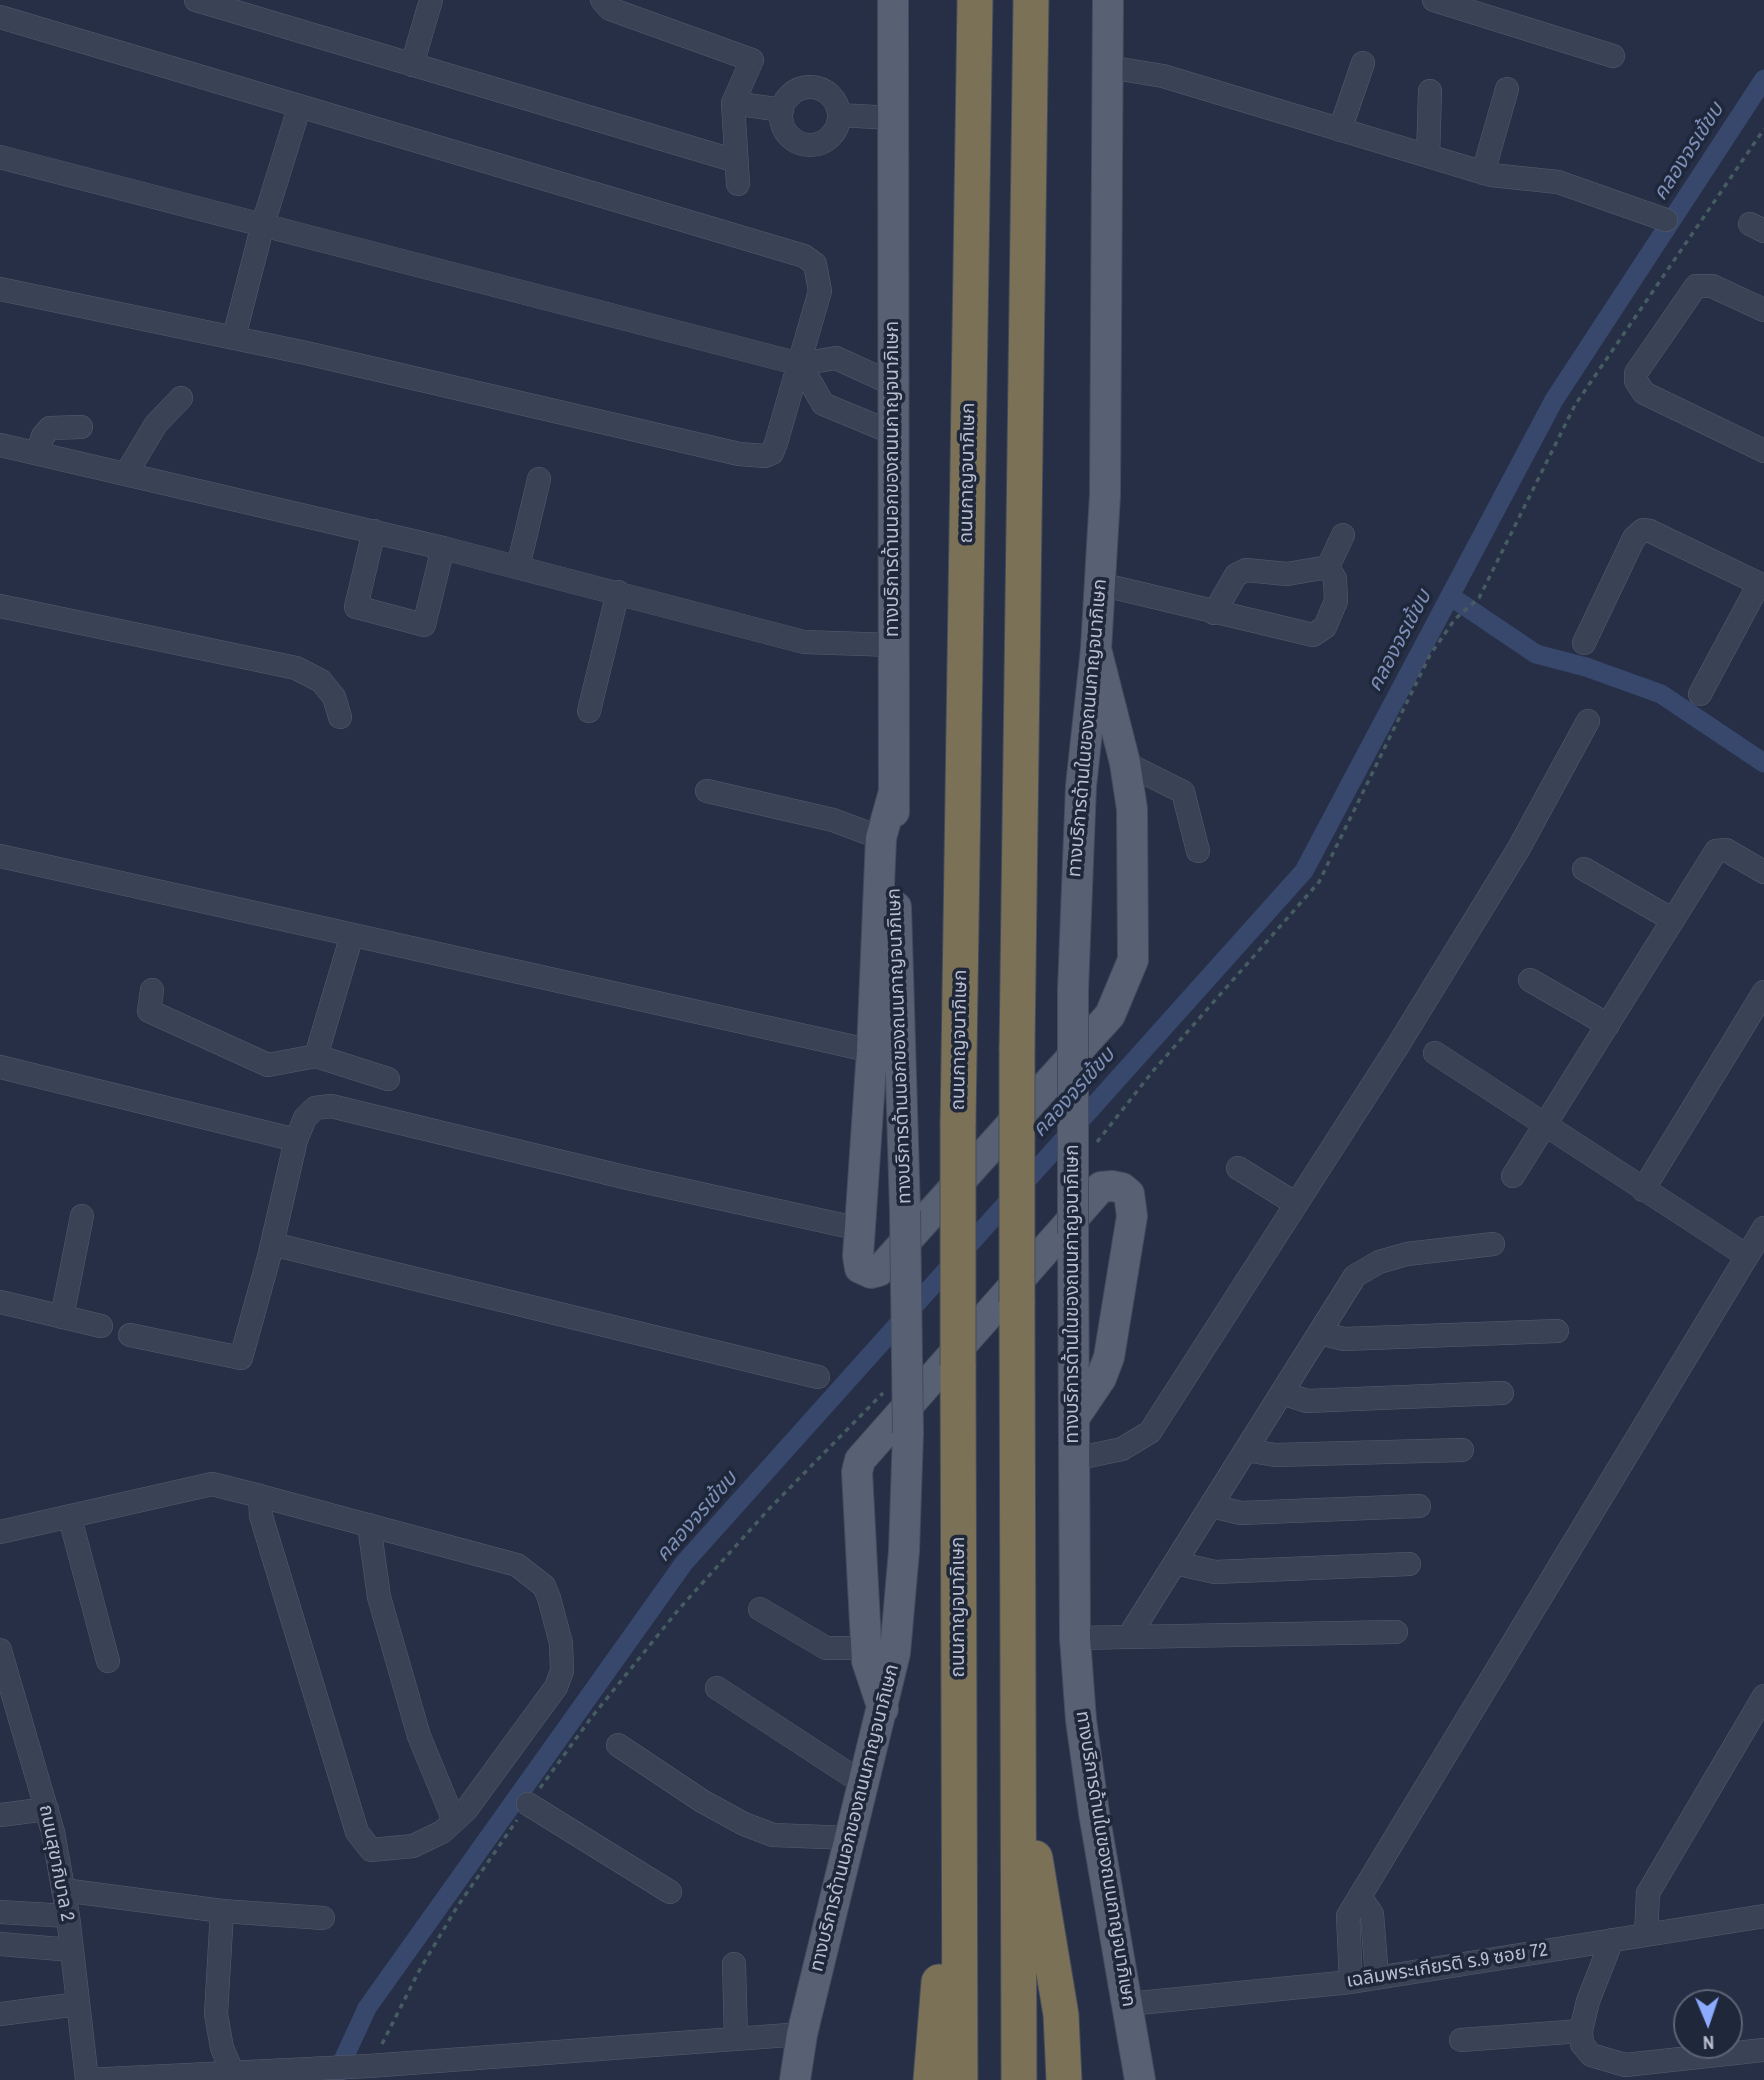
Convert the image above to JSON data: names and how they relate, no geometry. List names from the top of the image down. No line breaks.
{"streets":{"highway":["ถนนกาญจนาภิเษก"],"main road":["ทางบริการด้านนอกของถนนกาญจนาภิเษก","ทางบริการด้านในของถนนกาญจนาภิเษก"],"street":["ถนนสุขาภิบาล 2","เฉลิมพระเกียรติ ร.9 ซอย 72"]},"crossings":[["ทางบริการด้านในของถนนกาญจนาภิเษก","เฉลิมพระเกียรติ ร.9 ซอย 72"]],"water":["คลองจรเข้ขบ"],"north":"bottom"}
